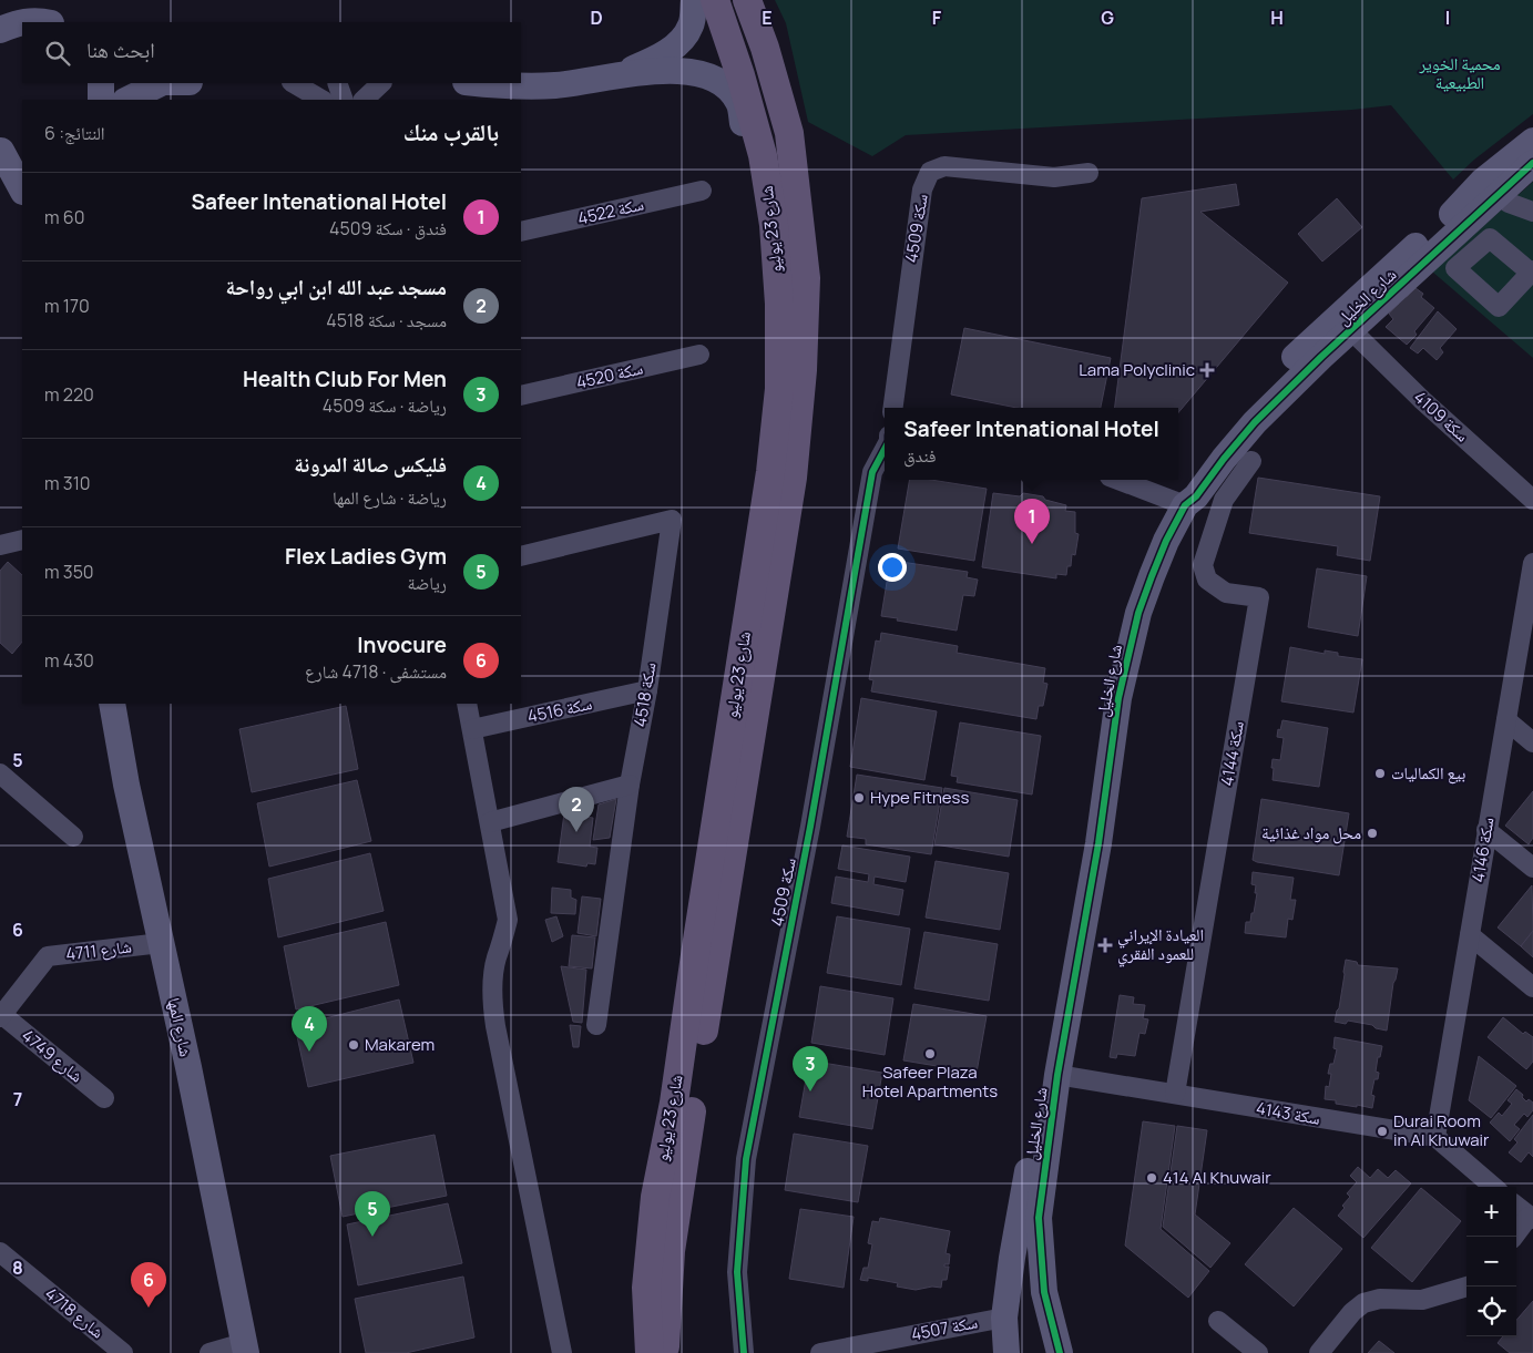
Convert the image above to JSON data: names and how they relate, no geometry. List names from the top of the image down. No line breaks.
{"streets":{"main road":["شارع 23 يوليو"],"street":["سكة 4522","سكة 4509","شارع الخليل","سكة 4520","سكة 4109","سكة 4518","سكة 4516","سكة 4144","سكة 4146","4711 شارع","شارع المها","4749 شارع","سكة 4143","4718 شارع","سكة 4507"]},"crossings":[["شارع الخليل","سكة 4109"],["شارع الخليل","سكة 4143"],["شارع الخليل","سكة 4507"],["سكة 4518","سكة 4516"],["سكة 4144","سكة 4143"],["سكة 4146","سكة 4143"],["4711 شارع","شارع المها"],["4711 شارع","4749 شارع"]],"parks":["محمية الخوير الطبيعية"],"places":{"health":["Lama Polyclinic","العيادة الإيراني للعمود الفقري"],"other":["بيع الكماليات","Hype Fitness","محل مواد غذائية","Makarem","Safeer Plaza Hotel Apartments","Durai Room in Al Khuwair","414 Al Khuwair"]},"page":{"search":"ابحث هنا","heading":["بالقرب منك","النتائج: 6"],"list":[{"mark":"1","name":"Safeer Intenational Hotel","note":"فندق · سكة 4509","value":"60 m"},{"mark":"2","name":"مسجد عبد الله ابن ابي رواحة","note":"مسجد · سكة 4518","value":"170 m"},{"mark":"3","name":"Health Club For Men","note":"رياضة · سكة 4509","value":"220 m"},{"mark":"4","name":"فليكس صالة المرونة","note":"رياضة · شارع المها","value":"310 m"},{"mark":"5","name":"Flex Ladies Gym","note":"رياضة","value":"350 m"},{"mark":"6","name":"Invocure","note":"مستشفى · 4718 شارع","value":"430 m"}],"popup":["Safeer Intenational Hotel","فندق"],"pins":["1","2","4","3","5","6"],"map_buttons":["+","−"]},"grid":{"columns":["D","E","F","G","H","I"],"rows":["5","6","7","8"]}}
